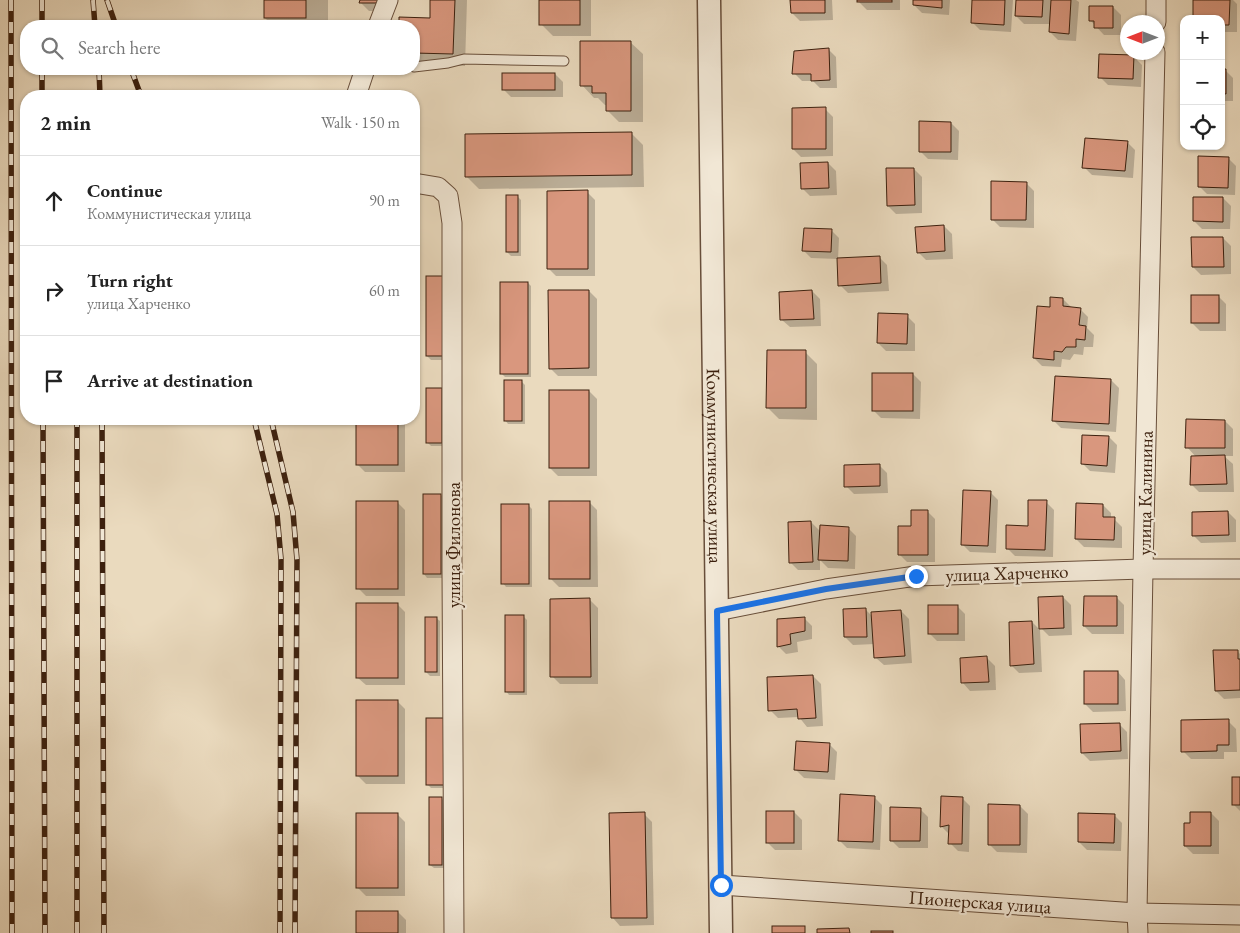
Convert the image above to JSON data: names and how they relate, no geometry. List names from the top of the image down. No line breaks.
{"streets":{"street":["Коммунистическая улица","улица Калинина","улица Филонова","улица Харченко","Пионерская улица"]},"crossings":[["Коммунистическая улица","улица Харченко"],["Коммунистическая улица","Пионерская улица"],["улица Калинина","улица Харченко"],["улица Калинина","Пионерская улица"]],"north":"left","page":{"map_buttons":["+","−"],"search":"Search here","heading":["2 min","Walk · 150 m"],"list":[["Continue","Коммунистическая улица","90 m"],["Turn right","улица Харченко","60 m"],"Arrive at destination"]}}
